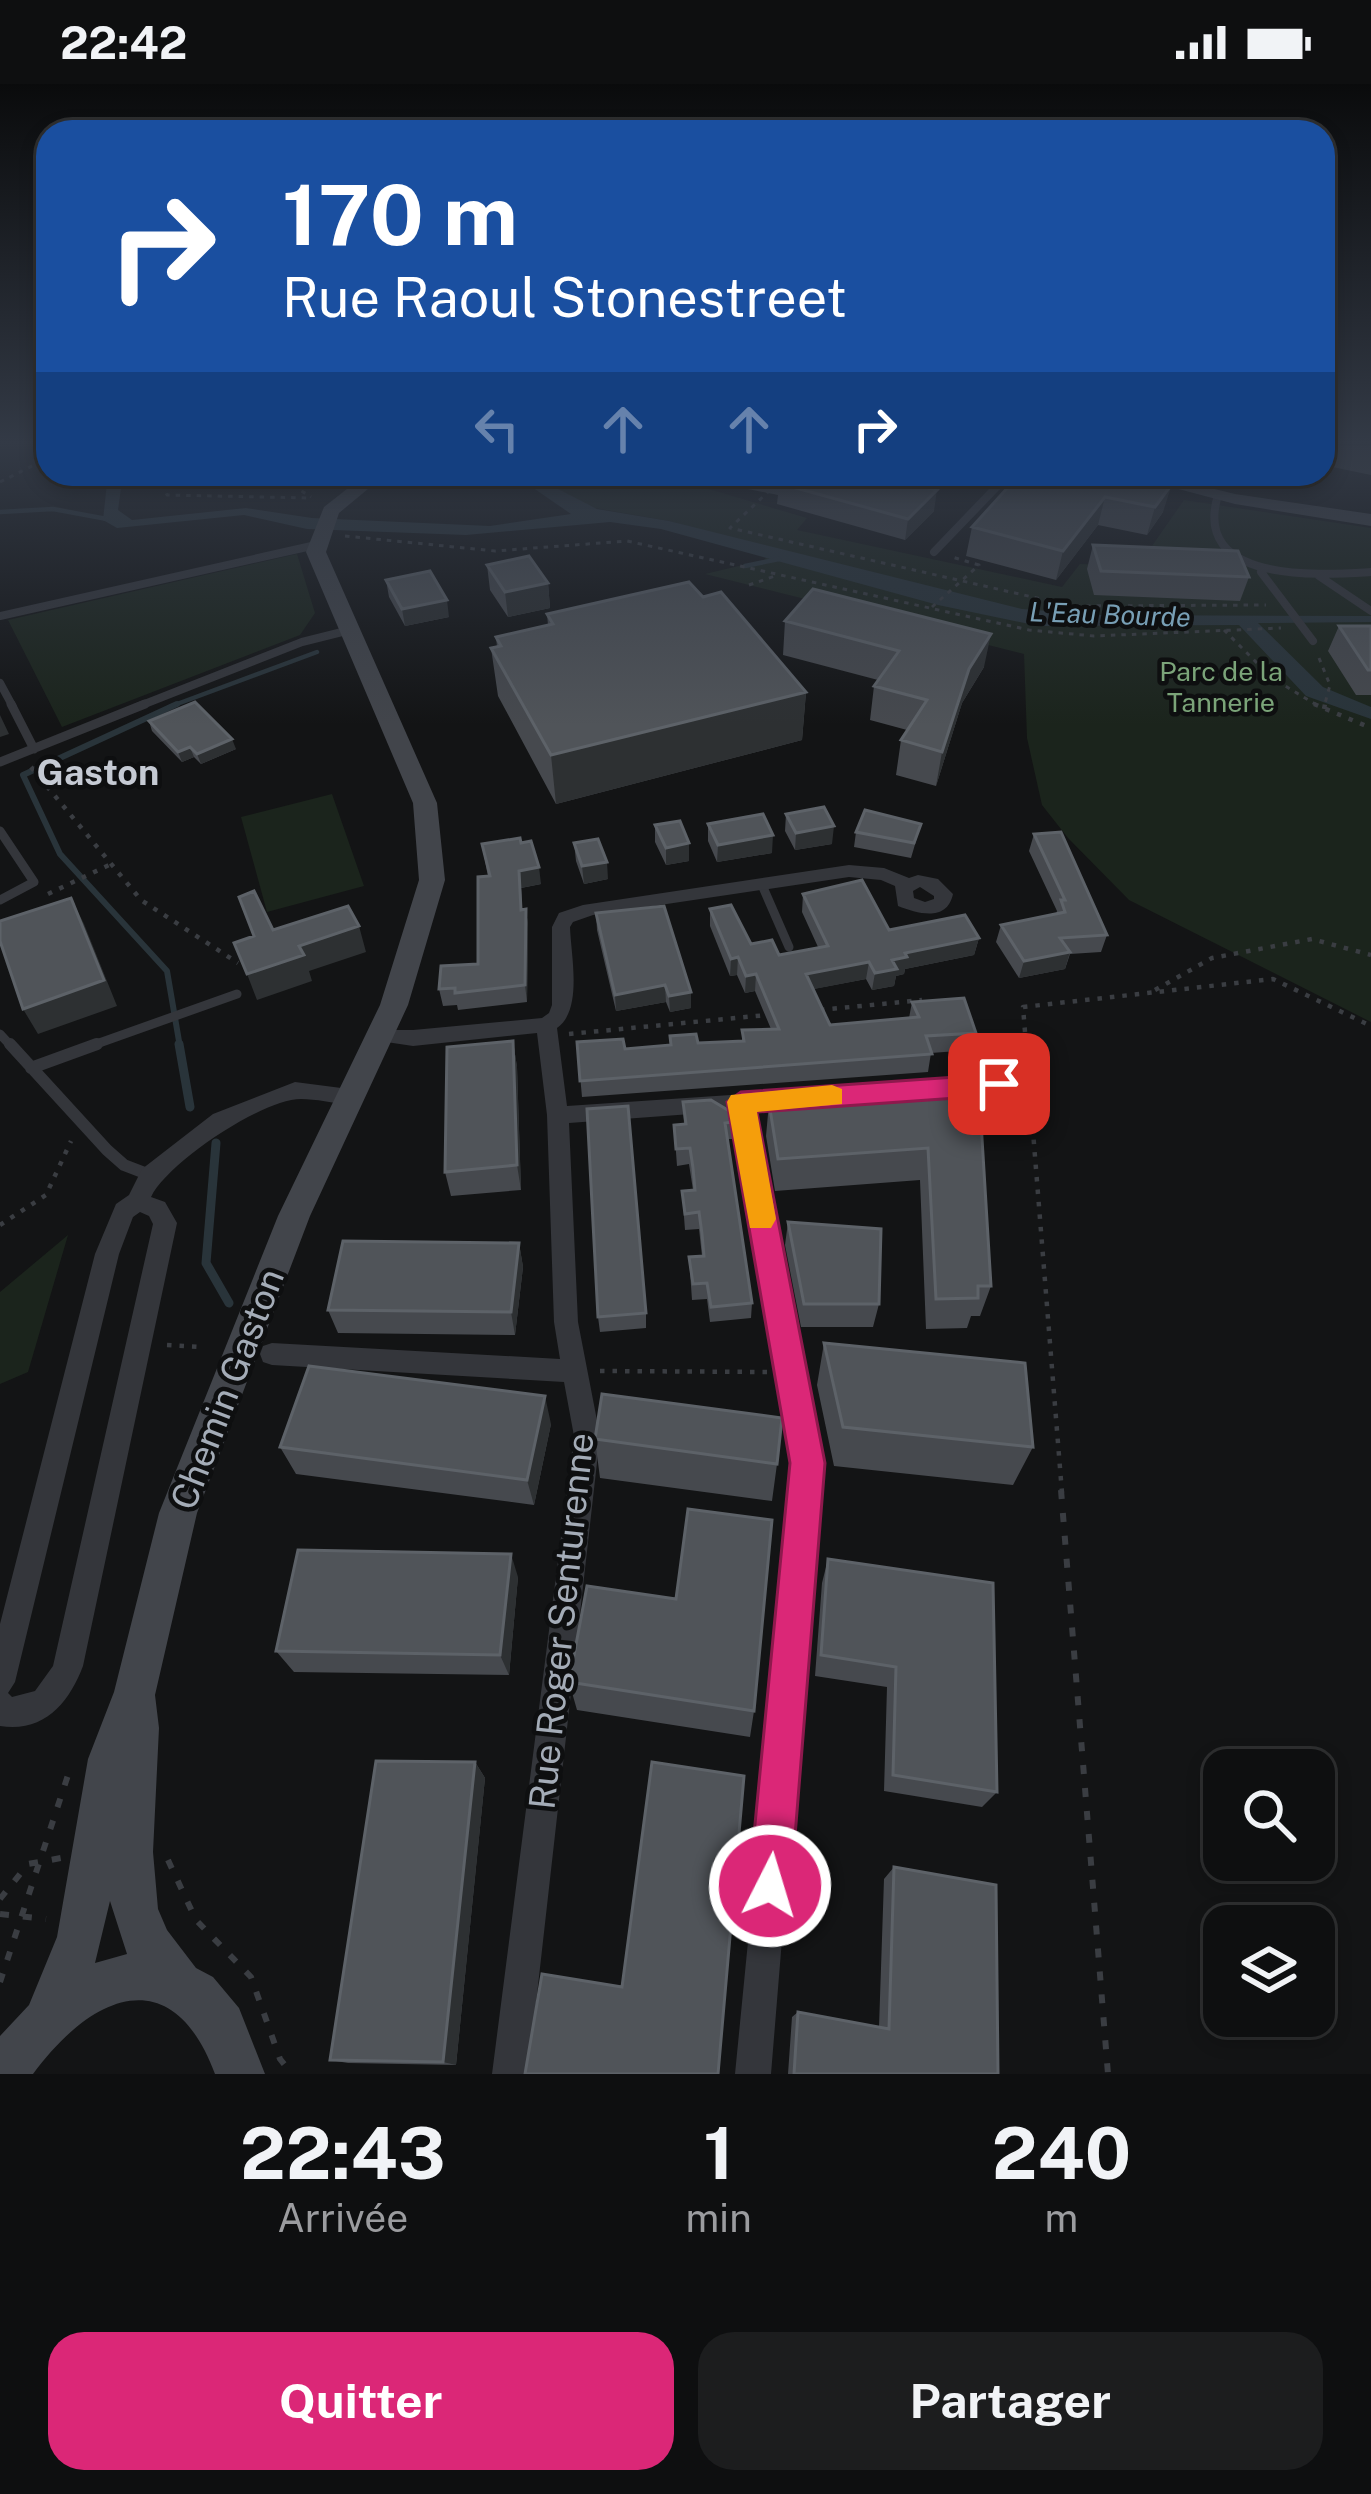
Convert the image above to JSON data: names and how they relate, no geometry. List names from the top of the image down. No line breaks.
{"streets":{"street":["Chemin Gaston","Rue Roger Senturenne"]},"districts":["Gaston"],"water":["L'Eau Bourde"],"parks":["Parc de la Tannerie"],"page":{"status":"22:42","turn":["170 m","Rue Raoul Stonestreet"],"eta":["22:43","Arrivée","1","min","240","m"],"buttons":["Quitter","Partager"]}}
